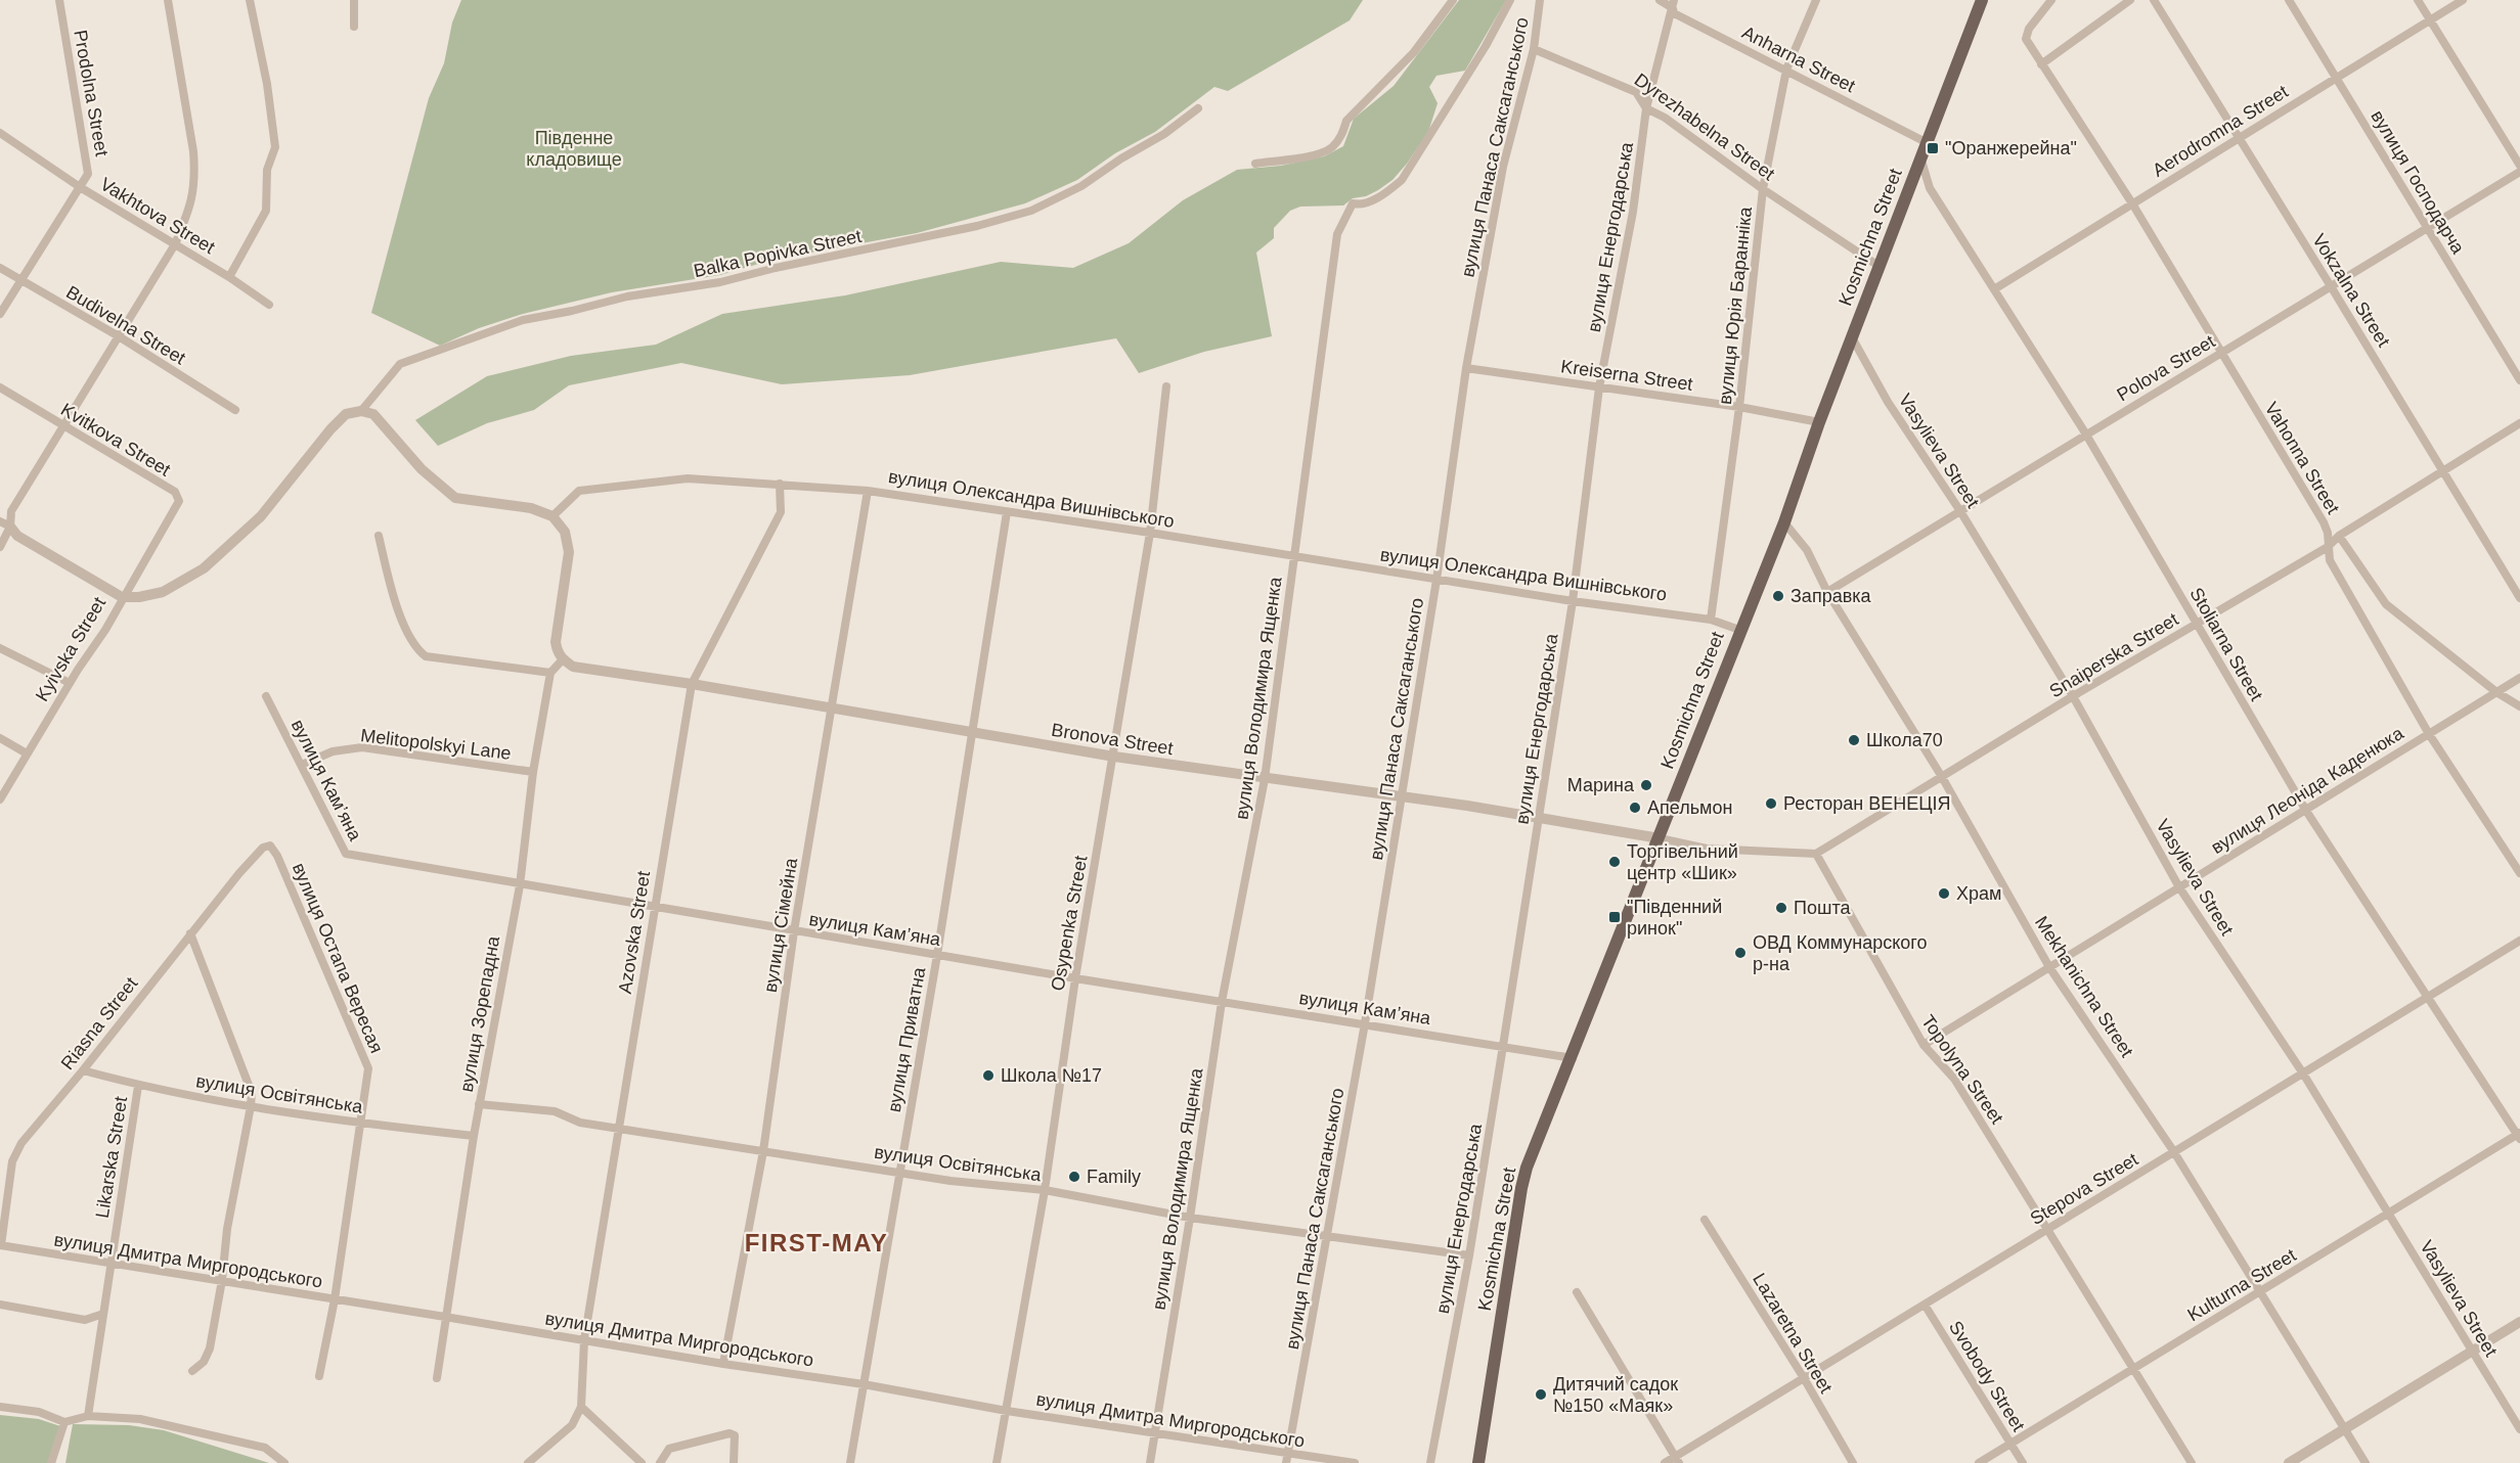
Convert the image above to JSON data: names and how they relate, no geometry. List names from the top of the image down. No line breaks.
{"streets":{"main road":["Kosmichna Street"],"street":["Anharna Street","Prodolna Street","Dyrezhabelna Street","Aerodromna Street","вулиця Панаса Саксаганського","вулиця Господарча","Vakhtova Street","вулиця Енергодарська","Balka Popivka Street","Vokzalna Street","вулиця Юрія Баранніка","Budivelna Street","Polova Street","Kreiserna Street","Kvitkova Street","Vasylieva Street","Vahonna Street","вулиця Олександра Вишнівського","Stoliarna Street","Kyivska Street","Snaiperska Street","вулиця Володимира Ященка","Bronova Street","Melitopolskyi Lane","вулиця Кам’яна","вулиця Леоніда Каденюка","Osypenka Street","вулиця Сімейна","Azovska Street","вулиця Остапа Вересая","Mekhanichna Street","вулиця Зорепадна","Riasna Street","вулиця Приватна","Topolyna Street","вулиця Освітянська","Likarska Street","Stepova Street","вулиця Дмитра Миргородського","Kulturna Street","Lazaretna Street","Svobody Street"]},"crossings":[["Anharna Street","вулиця Енергодарська"],["Anharna Street","Kosmichna Street"],["Anharna Street","вулиця Юрія Баранніка"],["Prodolna Street","Vakhtova Street"],["Prodolna Street","Budivelna Street"],["Dyrezhabelna Street","вулиця Панаса Саксаганського"],["Dyrezhabelna Street","вулиця Енергодарська"],["Dyrezhabelna Street","Kosmichna Street"],["Dyrezhabelna Street","вулиця Юрія Баранніка"],["Aerodromna Street","вулиця Господарча"],["Aerodromna Street","Vokzalna Street"],["Aerodromna Street","Vahonna Street"],["Aerodromna Street","Stoliarna Street"],["вулиця Панаса Саксаганського","Kreiserna Street"],["вулиця Панаса Саксаганського","вулиця Олександра Вишнівського"],["вулиця Панаса Саксаганського","Bronova Street"],["вулиця Панаса Саксаганського","вулиця Кам’яна"],["вулиця Панаса Саксаганського","вулиця Освітянська"],["вулиця Панаса Саксаганського","вулиця Дмитра Миргородського"],["вулиця Господарча","Polova Street"],["вулиця Енергодарська","Kreiserna Street"],["вулиця Енергодарська","вулиця Олександра Вишнівського"],["вулиця Енергодарська","Bronova Street"],["вулиця Енергодарська","вулиця Кам’яна"],["вулиця Енергодарська","вулиця Освітянська"],["Kosmichna Street","Kreiserna Street"],["Kosmichna Street","Vasylieva Street"],["Kosmichna Street","вулиця Олександра Вишнівського"],["Kosmichna Street","Stoliarna Street"],["Kosmichna Street","Bronova Street"],["Kosmichna Street","вулиця Кам’яна"],["Kosmichna Street","Mekhanichna Street"],["Balka Popivka Street","Kyivska Street"],["Vokzalna Street","Polova Street"],["Vokzalna Street","Snaiperska Street"],["вулиця Юрія Баранніка","Kreiserna Street"],["вулиця Юрія Баранніка","вулиця Олександра Вишнівського"],["Polova Street","Vasylieva Street"],["Polova Street","Vahonna Street"],["Polova Street","Stoliarna Street"],["Polova Street","Mekhanichna Street"],["Kvitkova Street","Kyivska Street"],["Vasylieva Street","Snaiperska Street"],["Vasylieva Street","вулиця Леоніда Каденюка"],["Vasylieva Street","Stepova Street"],["Vasylieva Street","Kulturna Street"],["Vahonna Street","Snaiperska Street"],["Vahonna Street","вулиця Леоніда Каденюка"],["вулиця Олександра Вишнівського","вулиця Володимира Ященка"],["вулиця Олександра Вишнівського","Osypenka Street"],["вулиця Олександра Вишнівського","вулиця Сімейна"],["вулиця Олександра Вишнівського","Azovska Street"],["вулиця Олександра Вишнівського","вулиця Приватна"],["Stoliarna Street","Snaiperska Street"],["Stoliarna Street","вулиця Леоніда Каденюка"],["Stoliarna Street","Stepova Street"],["Stoliarna Street","Kulturna Street"],["Snaiperska Street","Mekhanichna Street"],["Snaiperska Street","Topolyna Street"],["вулиця Володимира Ященка","Bronova Street"],["вулиця Володимира Ященка","вулиця Кам’яна"],["вулиця Володимира Ященка","вулиця Освітянська"],["вулиця Володимира Ященка","вулиця Дмитра Миргородського"],["Bronova Street","Osypenka Street"],["Bronova Street","вулиця Сімейна"],["Bronova Street","Azovska Street"],["Bronova Street","вулиця Приватна"],["Melitopolskyi Lane","вулиця Кам’яна"],["Melitopolskyi Lane","вулиця Зорепадна"],["вулиця Кам’яна","Osypenka Street"],["вулиця Кам’яна","вулиця Сімейна"],["вулиця Кам’яна","Azovska Street"],["вулиця Кам’яна","вулиця Зорепадна"],["вулиця Кам’яна","вулиця Приватна"],["вулиця Леоніда Каденюка","Mekhanichna Street"],["вулиця Леоніда Каденюка","Topolyna Street"],["Osypenka Street","вулиця Освітянська"],["Osypenka Street","вулиця Дмитра Миргородського"],["вулиця Сімейна","вулиця Освітянська"],["вулиця Сімейна","вулиця Дмитра Миргородського"],["Azovska Street","вулиця Освітянська"],["Azovska Street","вулиця Дмитра Миргородського"],["вулиця Остапа Вересая","Riasna Street"],["вулиця Остапа Вересая","вулиця Освітянська"],["вулиця Остапа Вересая","вулиця Дмитра Миргородського"],["Mekhanichna Street","Stepova Street"],["Mekhanichna Street","Kulturna Street"],["вулиця Зорепадна","вулиця Освітянська"],["вулиця Зорепадна","вулиця Дмитра Миргородського"],["Riasna Street","вулиця Освітянська"],["Riasna Street","вулиця Дмитра Миргородського"],["вулиця Приватна","вулиця Освітянська"],["вулиця Приватна","вулиця Дмитра Миргородського"],["Topolyna Street","Stepova Street"],["Topolyna Street","Kulturna Street"],["вулиця Освітянська","Likarska Street"],["Likarska Street","вулиця Дмитра Миргородського"],["Stepova Street","Lazaretna Street"],["Stepova Street","Svobody Street"],["Kulturna Street","Svobody Street"]],"districts":["FIRST-MAY"],"parks":["Південне кладовище"],"places":{"transit":["\"Оранжерейна\"","\"Південний ринок\""],"other":["Заправка","Школа70","Марина","Ресторан ВЕНЕЦІЯ","Апельмон","Торгівельний центр «Шик»","Храм","Пошта","ОВД Коммунарского р-на","Школа №17","Family","Дитячий садок №150 «Маяк»"]}}
